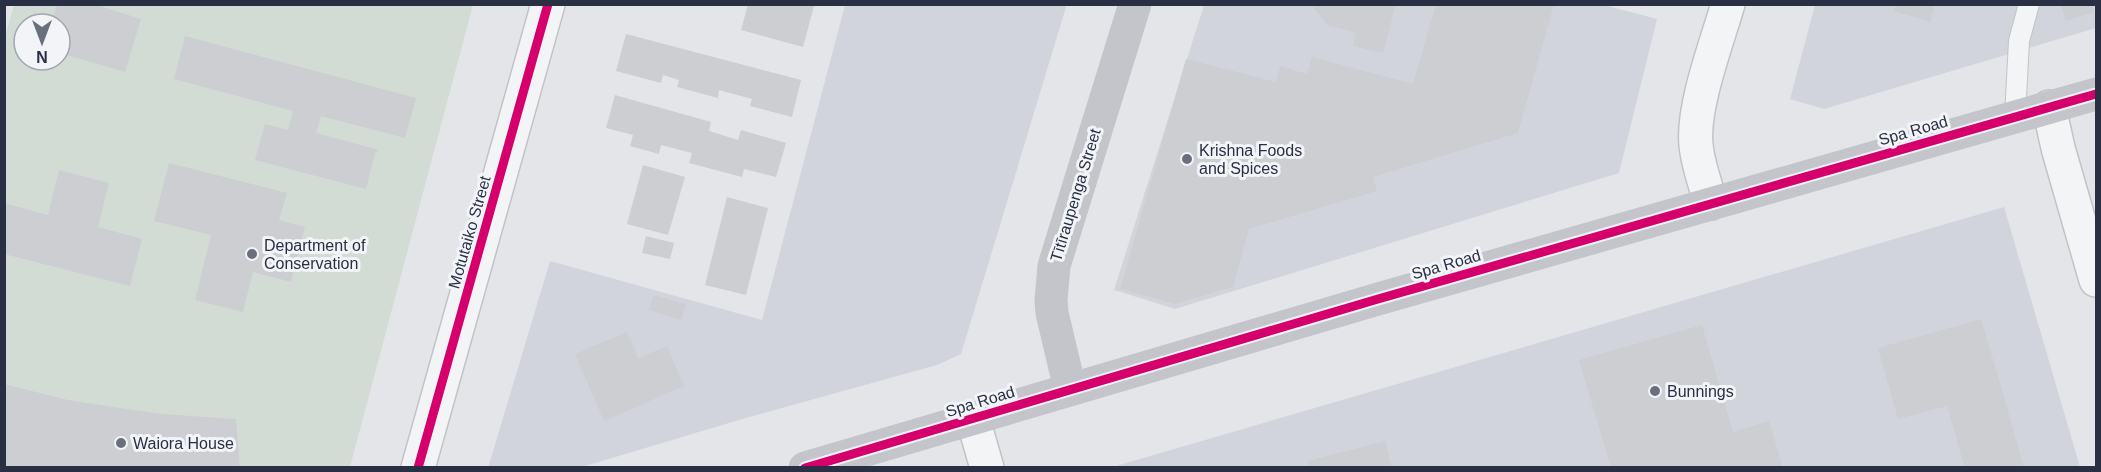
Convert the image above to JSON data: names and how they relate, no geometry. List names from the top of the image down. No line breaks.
{"streets":{"main road":["Spa Road","Tītīraupenga Street"],"street":["Motutaiko Street"]},"crossings":[["Spa Road","Tītīraupenga Street"]],"places":["Krishna Foods and Spices","Department of Conservation","Bunnings","Waiora House"],"north":"bottom"}
